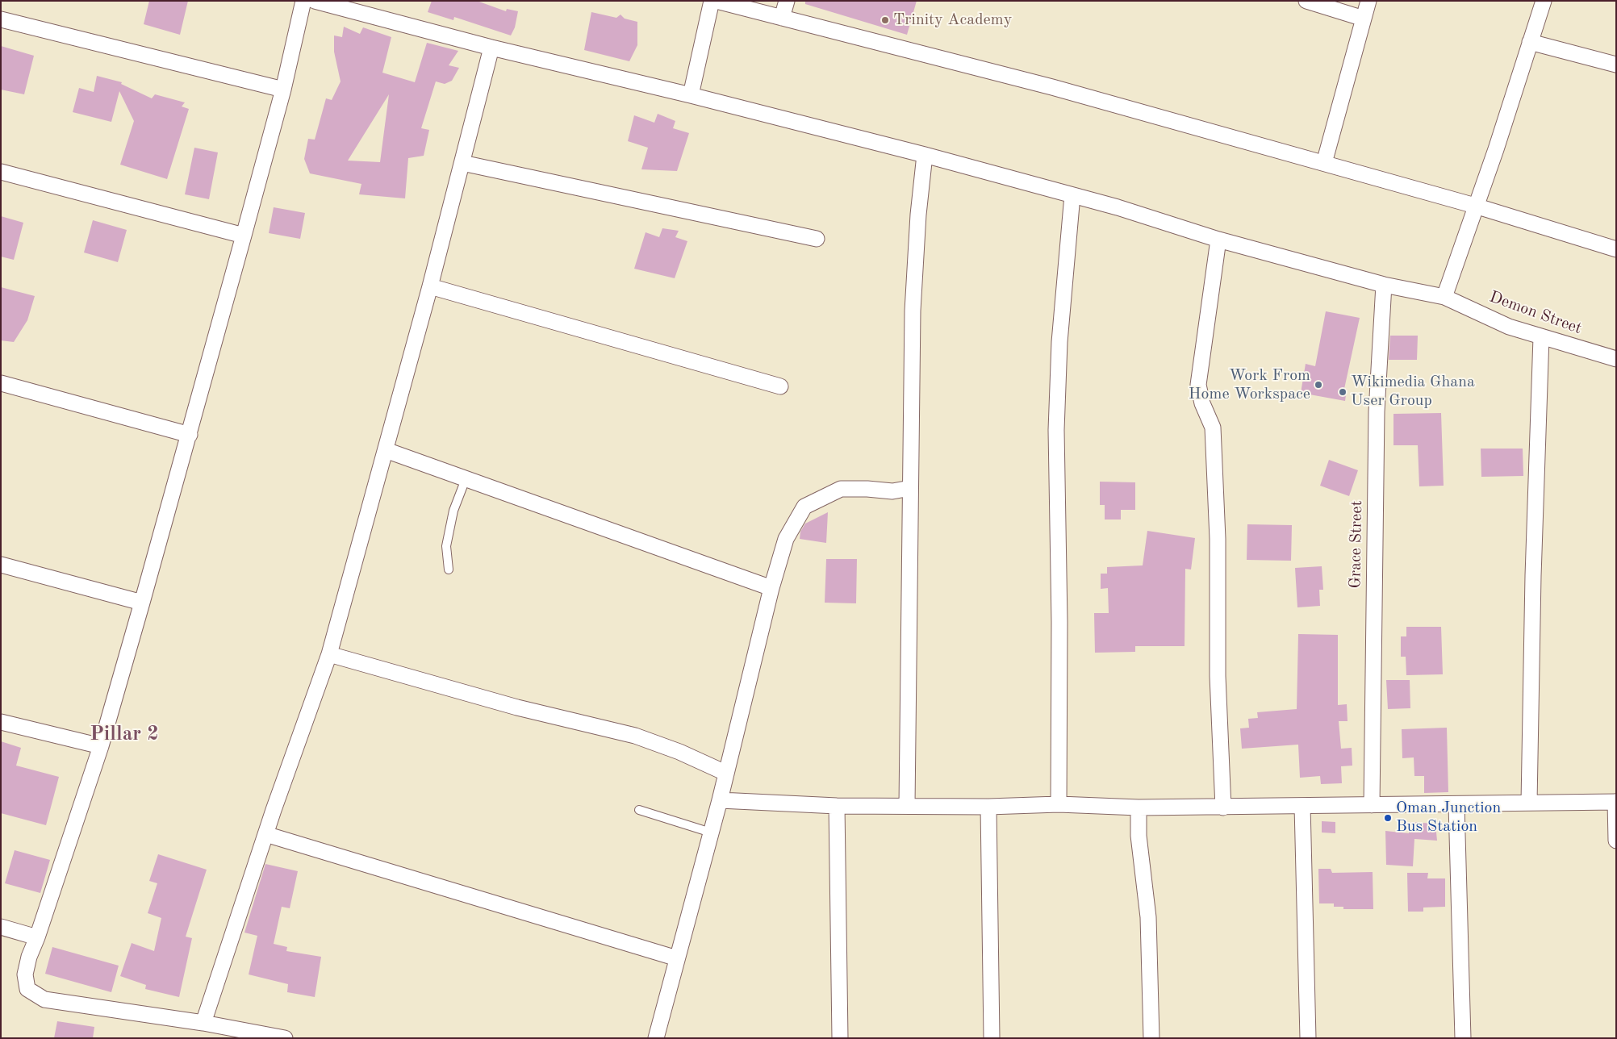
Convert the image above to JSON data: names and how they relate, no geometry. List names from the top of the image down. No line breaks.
{"streets":{"street":["Demon Street","Grace Street"]},"crossings":[["Demon Street","Grace Street"]],"districts":["Pillar 2"],"places":["Trinity Academy","Work From Home Workspace","Wikimedia Ghana User Group","Oman Junction Bus Station"]}
